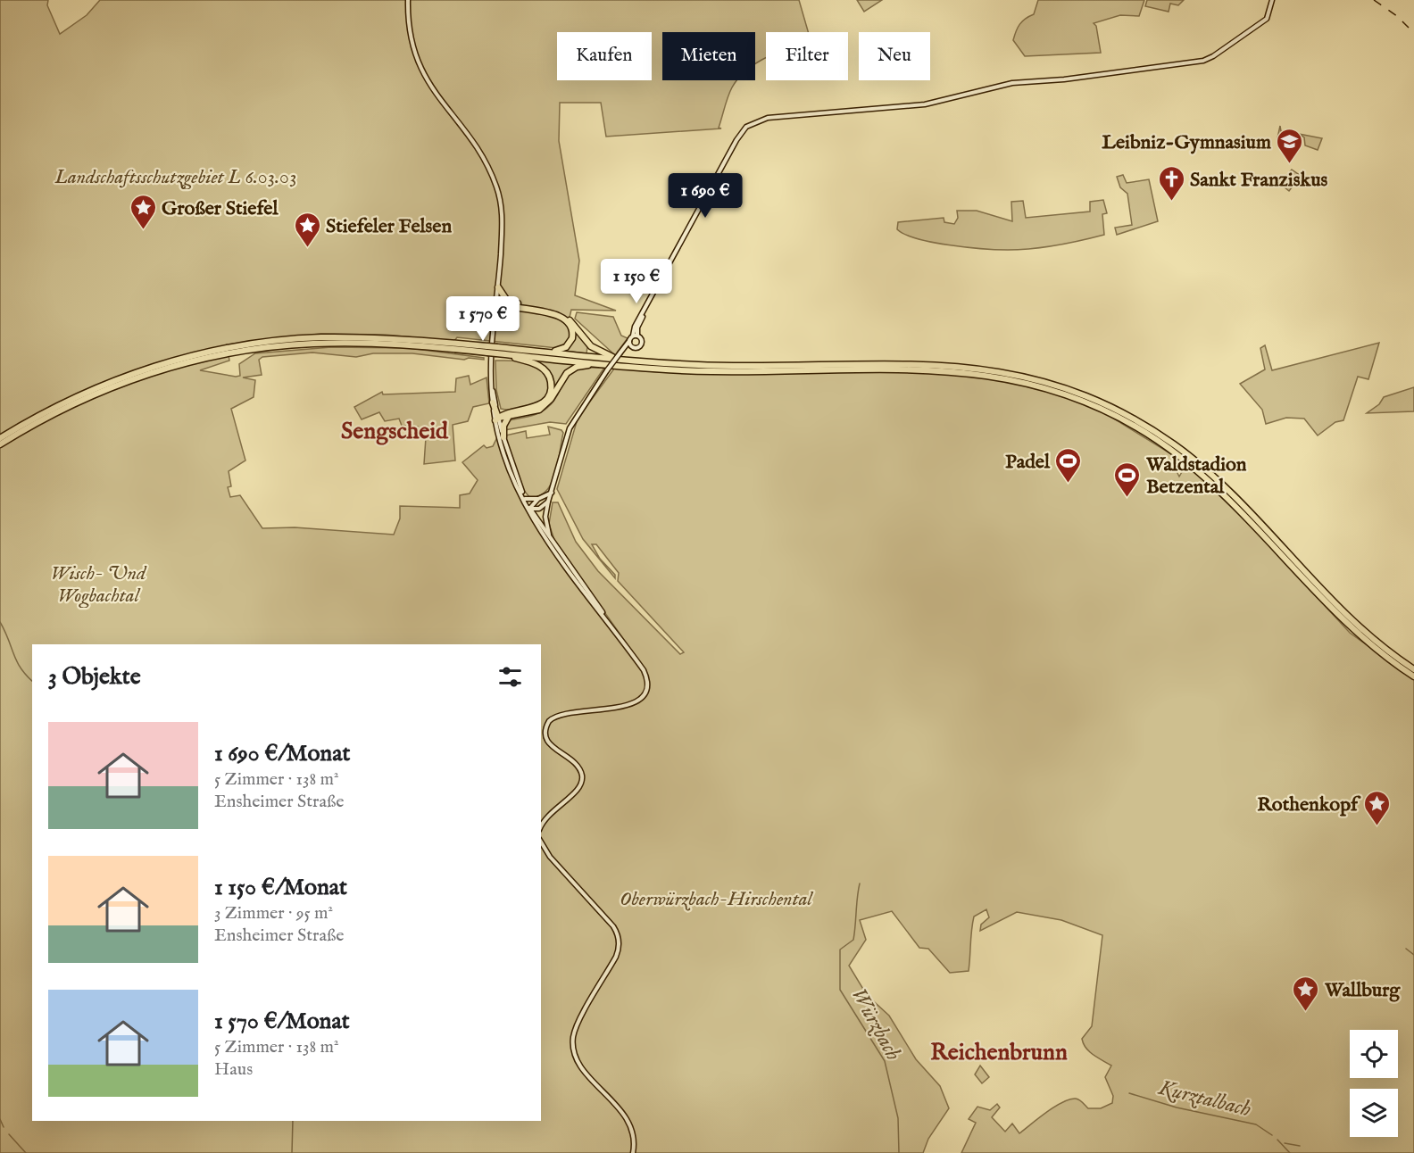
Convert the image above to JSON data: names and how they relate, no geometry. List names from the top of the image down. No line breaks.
{"districts":["Sengscheid","Reichenbrunn"],"water":["Würzbach","Kurztalbach"],"parks":["Landschaftsschutzgebiet L 6.03.03","Wisch- Und Wogbachtal","Oberwürzbach-Hirschental"],"places":{"school or university":["Leibniz-Gymnasium"],"church":["Sankt Franziskus"],"place":["Großer Stiefel","Stiefeler Felsen","Rothenkopf","Wallburg"],"sports":["Padel","Waldstadion Betzental"]},"page":{"chip":["Kaufen","Mieten","Filter","Neu"],"price":["1 690 €","1 150 €","1 570 €"],"heading":"3 Objekte","list":[{"name":"1 690 €/Monat","note":"5 Zimmer · 138 m² · Ensheimer Straße"},{"name":"1 150 €/Monat","note":"3 Zimmer · 95 m² · Ensheimer Straße"},{"name":"1 570 €/Monat","note":"5 Zimmer · 138 m² · Haus"}]}}
